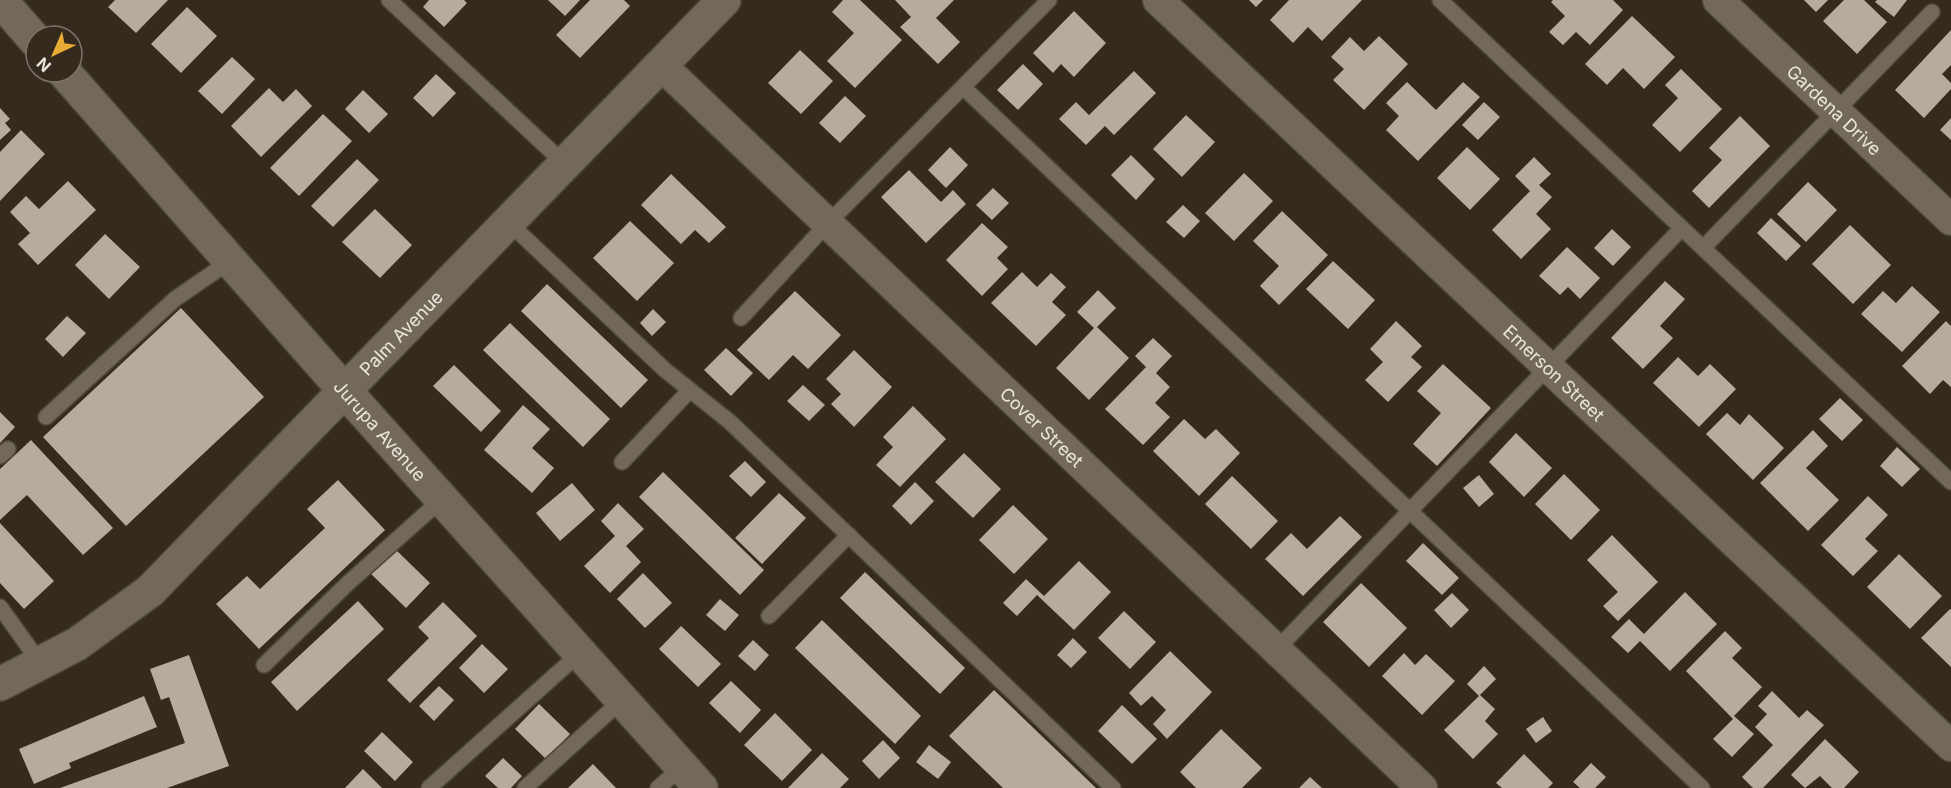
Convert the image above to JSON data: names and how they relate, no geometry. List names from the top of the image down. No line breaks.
{"streets":{"street":["Gardena Drive","Palm Avenue","Emerson Street","Cover Street","Jurupa Avenue"]},"crossings":[["Palm Avenue","Cover Street"],["Palm Avenue","Jurupa Avenue"]],"north":"bottom left"}
